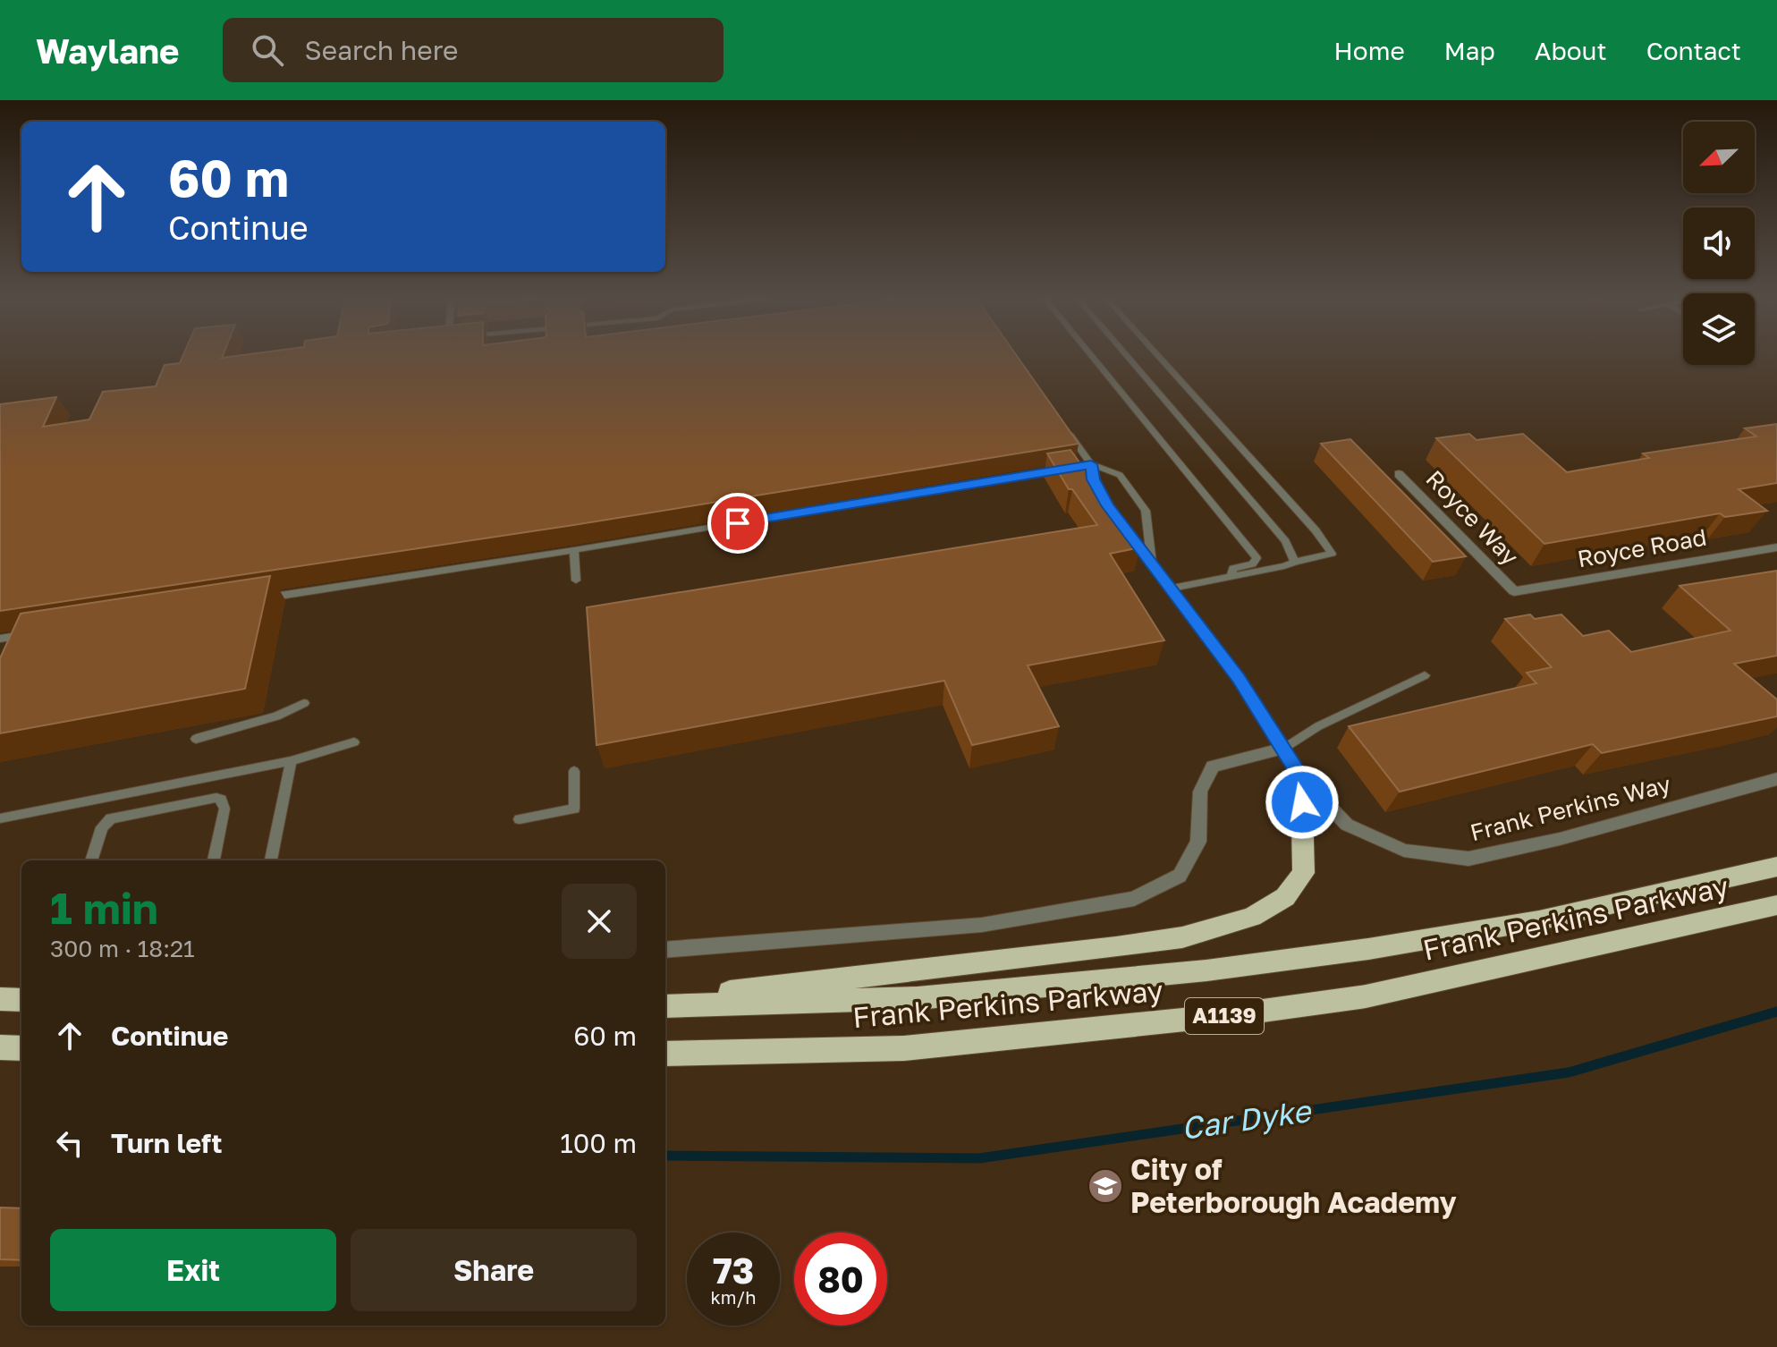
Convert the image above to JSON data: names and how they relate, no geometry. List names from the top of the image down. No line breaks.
{"streets":{"highway":["Frank Perkins Parkway","A1139"],"street":["Royce Way","Royce Road","Frank Perkins Way"]},"crossings":[["Royce Way","Royce Road"]],"water":["Car Dyke"],"places":{"school or university":["City of Peterborough Academy"]},"north":"bottom left","page":{"header":"Waylane","search":"Search here","nav":["Home","Map","About","Contact"],"turn":["60 m","Continue"],"heading":["1 min","300 m · 18:21"],"list":[{"name":"Continue","value":"60 m"},{"name":"Turn left","value":"100 m"}],"buttons":["Exit","Share"],"speed":"73 km/h","limit":"80"}}
